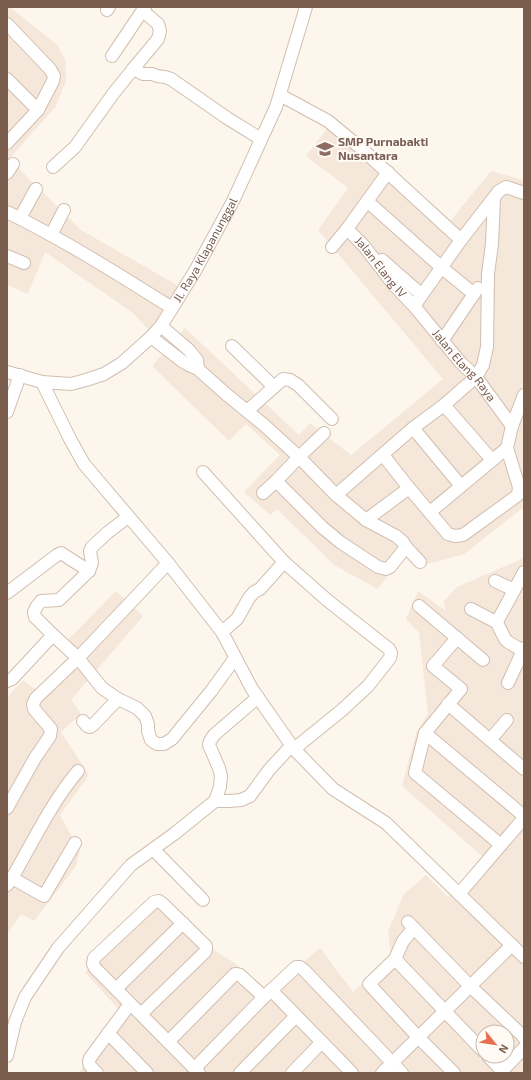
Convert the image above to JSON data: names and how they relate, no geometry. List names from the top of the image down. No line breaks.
{"streets":{"street":["Jl. Raya Klapanunggal","Jalan Elang IV","Jalan Elang Raya"]},"crossings":[["Jalan Elang IV","Jalan Elang Raya"]],"places":{"school or university":["SMP Purnabakti Nusantara"]},"north":"bottom right"}
